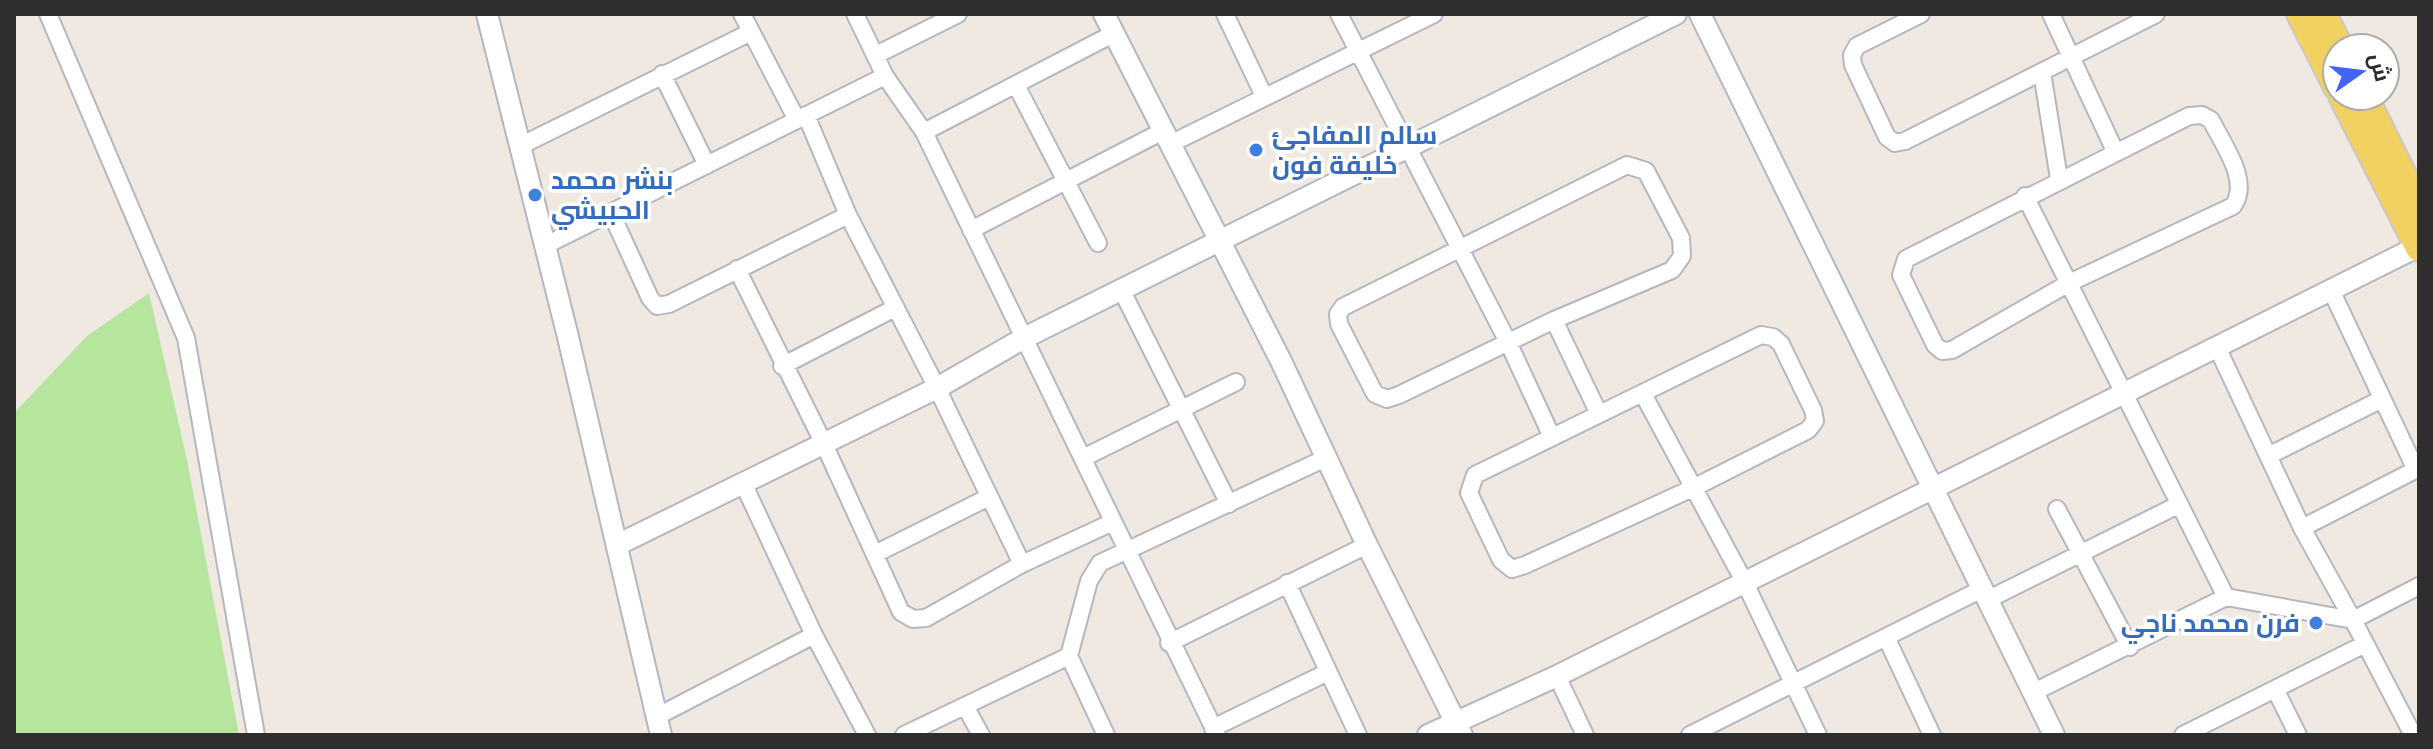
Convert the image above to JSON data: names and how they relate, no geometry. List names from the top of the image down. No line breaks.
{"places":["سالم المفاجئ خليفة فون","بنشر محمد الحبيشي","فرن محمد ناجي"],"north":"right"}
